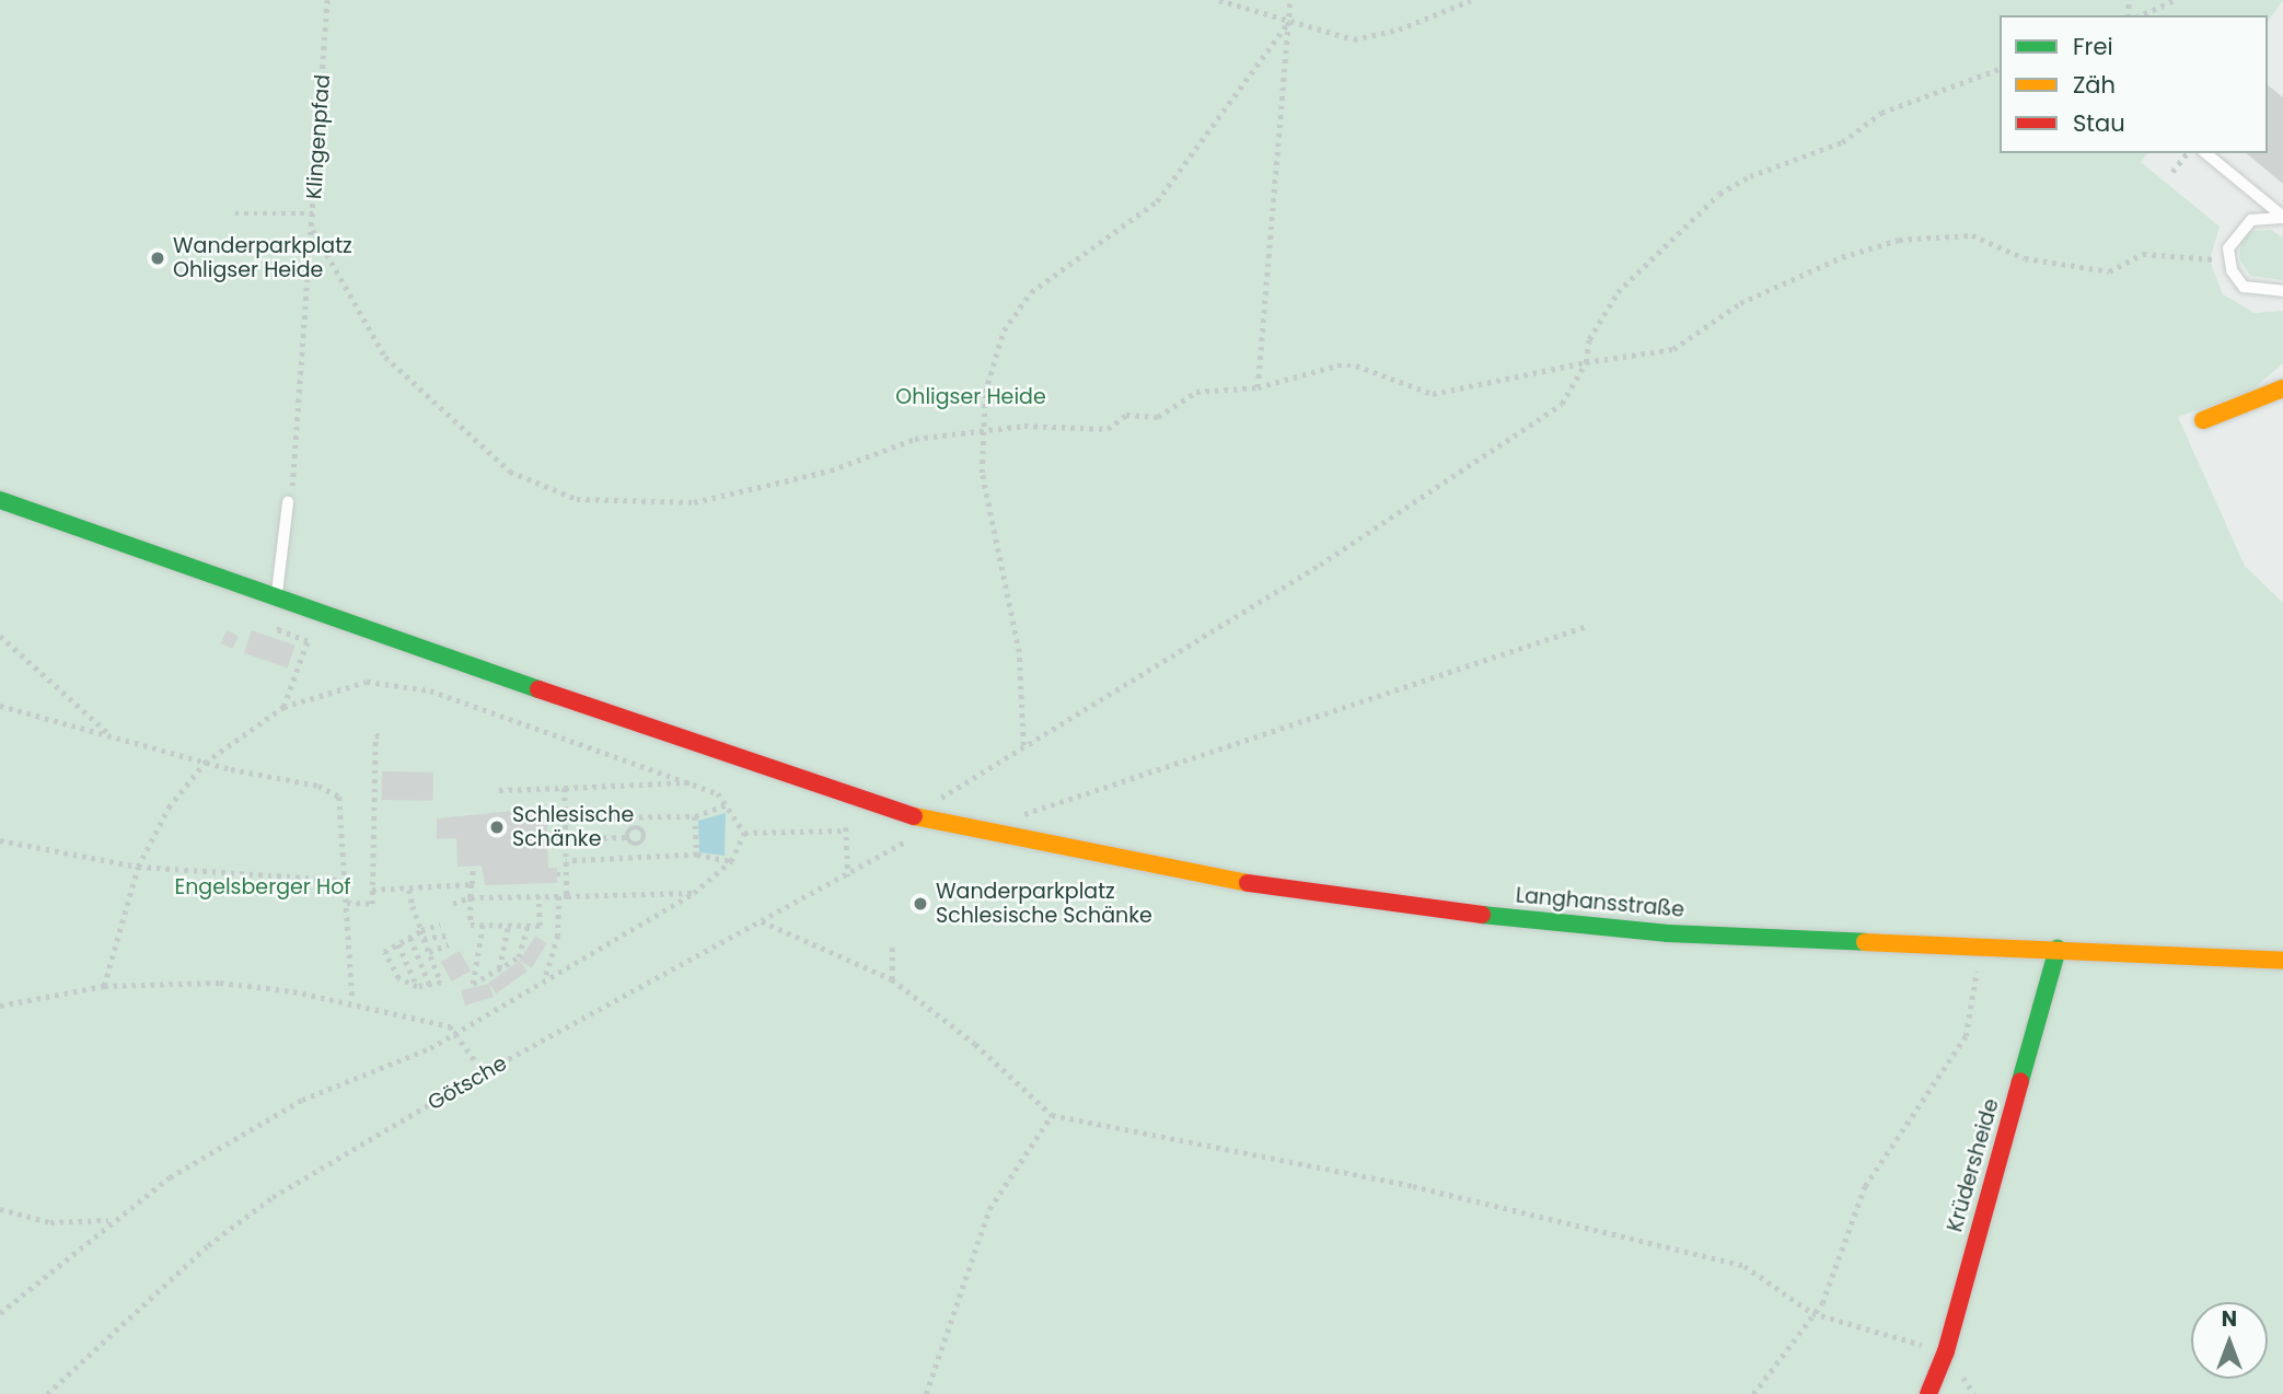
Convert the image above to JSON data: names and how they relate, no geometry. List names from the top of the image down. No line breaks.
{"streets":{"street":["Langhansstraße","Krüdersheide"],"path":["Klingenpfad","Götsche"]},"crossings":[["Langhansstraße","Götsche"],["Langhansstraße","Krüdersheide"]],"parks":["Ohligser Heide","Engelsberger Hof"],"places":["Wanderparkplatz Ohligser Heide","Schlesische Schänke","Wanderparkplatz Schlesische Schänke"],"legend":["Frei","Zäh","Stau"],"north":"top"}
